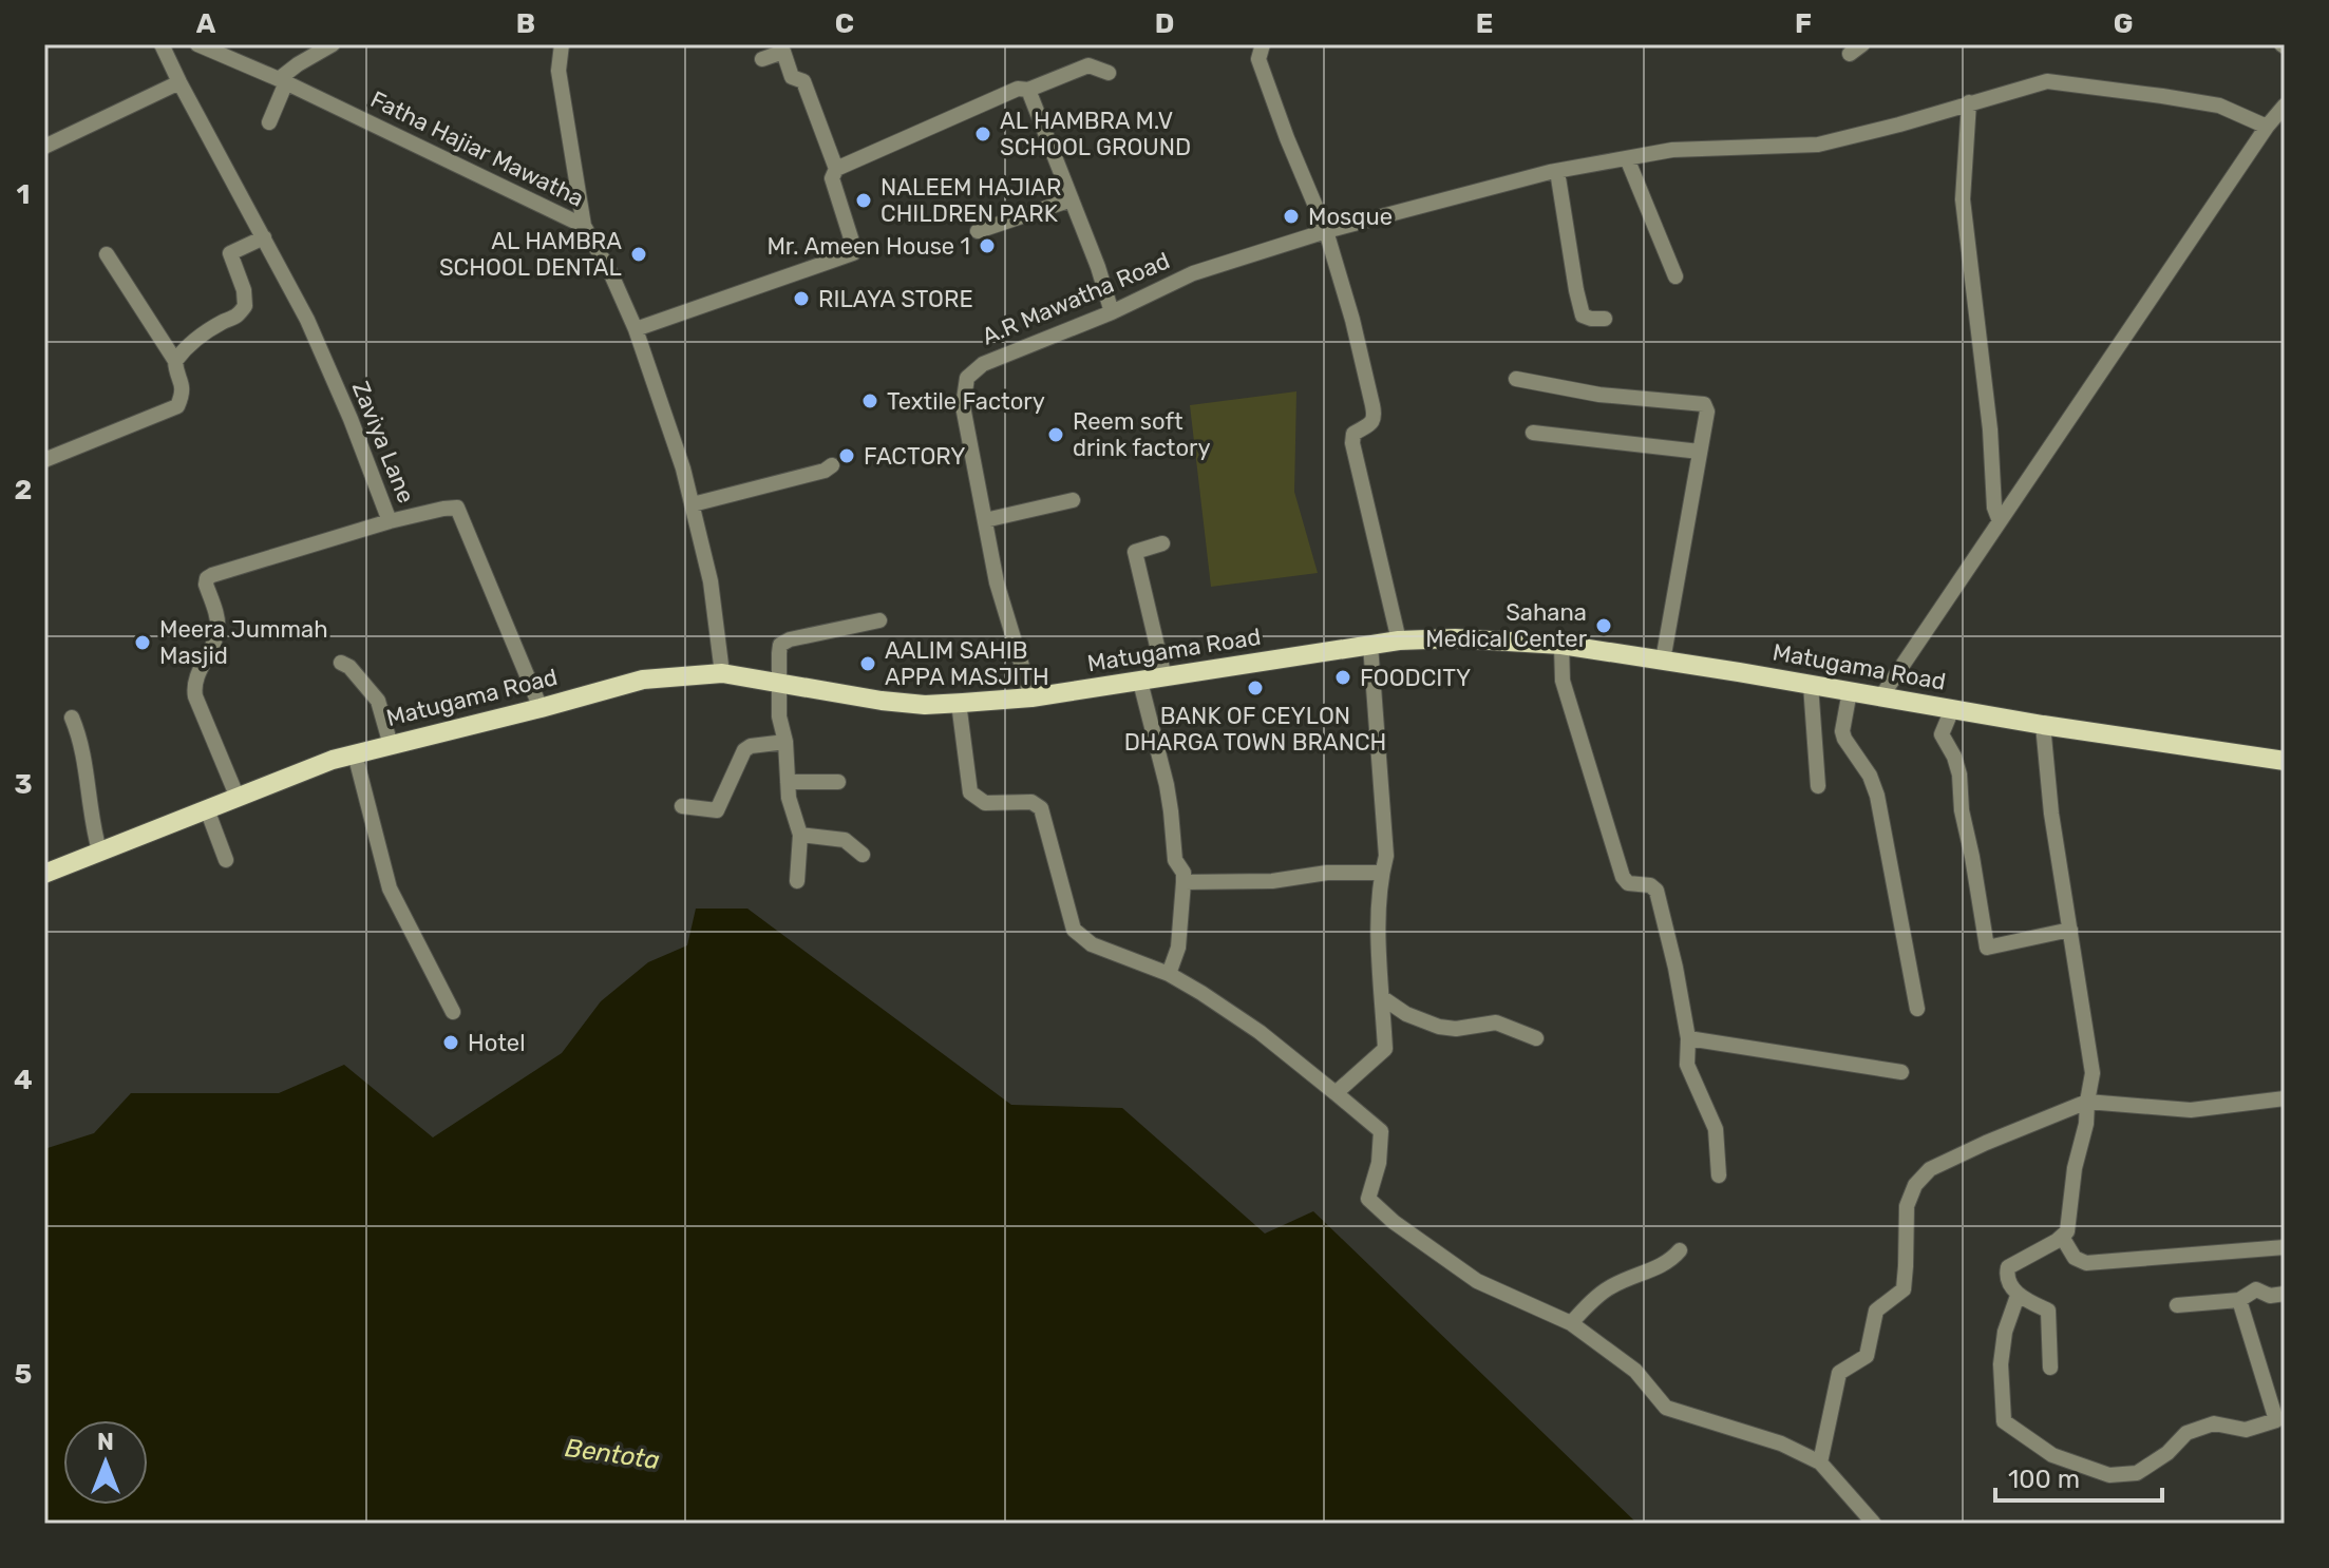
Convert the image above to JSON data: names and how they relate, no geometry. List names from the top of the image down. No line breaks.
{"streets":{"main road":["Matugama Road"],"street":["Fatha Hajiar Mawatha","A.R Mawatha Road","Zaviya Lane"]},"crossings":[["Fatha Hajiar Mawatha","Matugama Road"],["A.R Mawatha Road","Matugama Road"],["Zaviya Lane","Matugama Road"]],"water":["Bentota"],"places":["AL HAMBRA M.V SCHOOL GROUND","NALEEM HAJIAR CHILDREN PARK","Mosque","Mr. Ameen House 1","AL HAMBRA SCHOOL DENTAL","RILAYA STORE","Textile Factory","Reem soft drink factory","FACTORY","Sahana Medical Center","Meera Jummah Masjid","AALIM SAHIB APPA MASJITH","FOODCITY","BANK OF CEYLON DHARGA TOWN BRANCH","Hotel"],"scale_bar":"100 m","north":"top","grid":{"columns":["A","B","C","D","E","F","G"],"rows":["1","2","3","4","5"]}}
